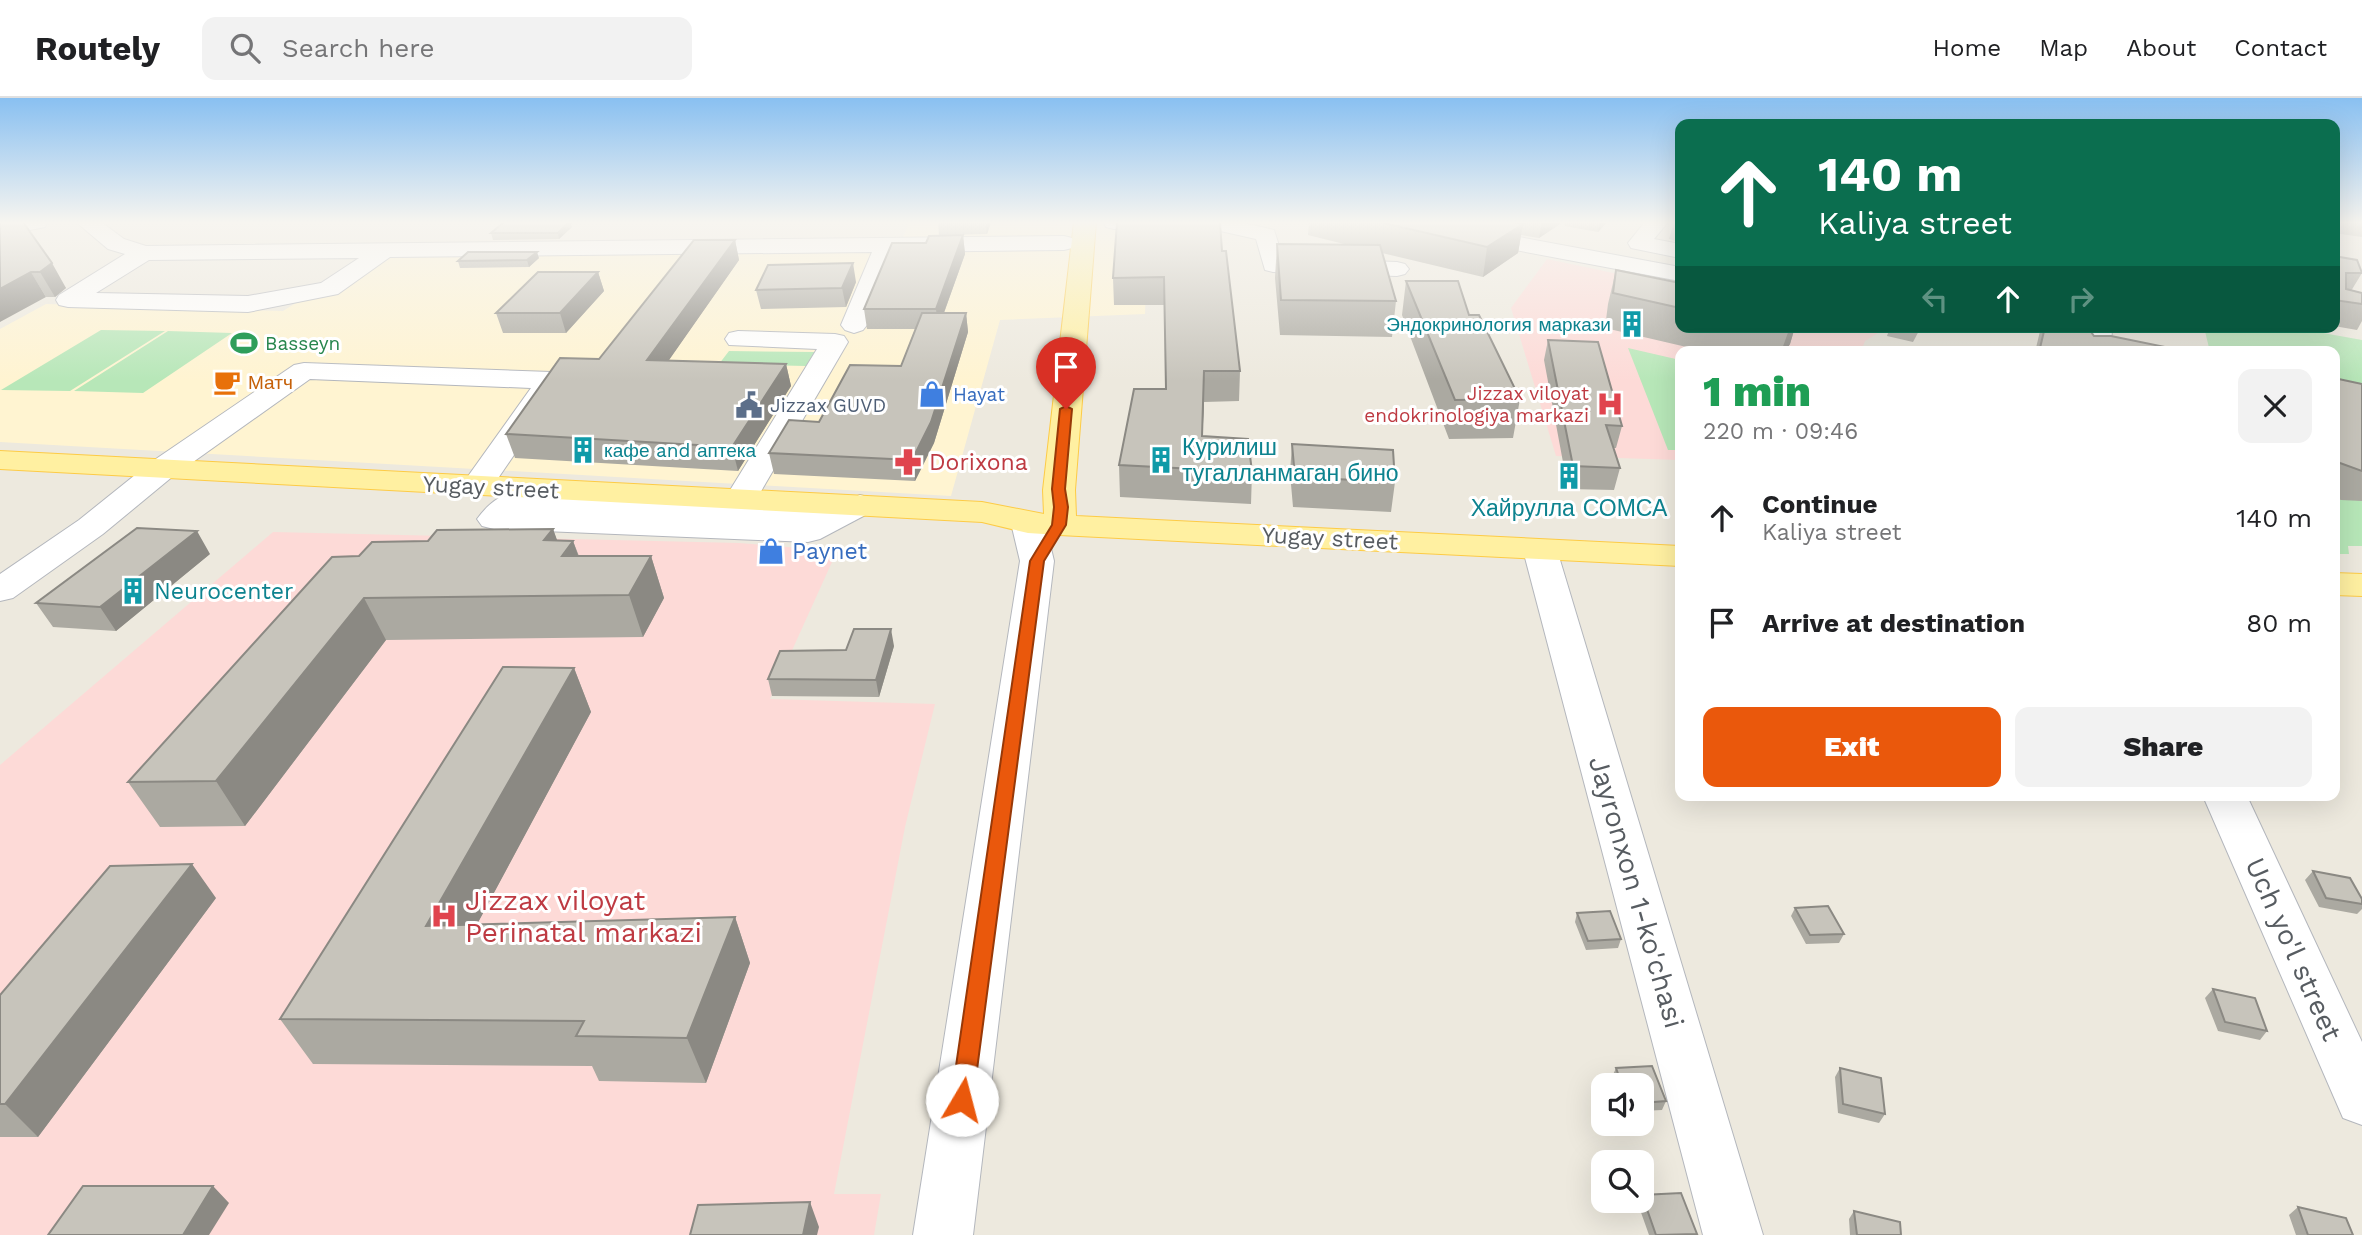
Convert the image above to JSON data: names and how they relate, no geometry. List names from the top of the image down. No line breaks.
{"streets":{"main road":["Yugay street"],"street":["Jayronxon 1-ko'chasi","Uch yo'l street"]},"crossings":[["Yugay street","Jayronxon 1-ko'chasi"]],"places":{"building":["Эндокринология маркази","кафе and аптека","Курилиш тугалланмаган бино","Хайрулла СОМСА","Neurocenter"],"sports":["Basseyn"],"cafe":["Матч"],"shop":["Hayat","Paynet"],"hospital":["Jizzax viloyat endokrinologiya markazi","Jizzax viloyat Perinatal markazi"],"public building":["Jizzax GUVD"],"pharmacy":["Dorixona"]},"page":{"header":"Routely","search":"Search here","nav":["Home","Map","About","Contact"],"turn":["140 m","Kaliya street"],"heading":["1 min","220 m · 09:46"],"list":[{"name":"Continue","note":"Kaliya street","value":"140 m"},{"name":"Arrive at destination","value":"80 m"}],"buttons":["Exit","Share"]}}
